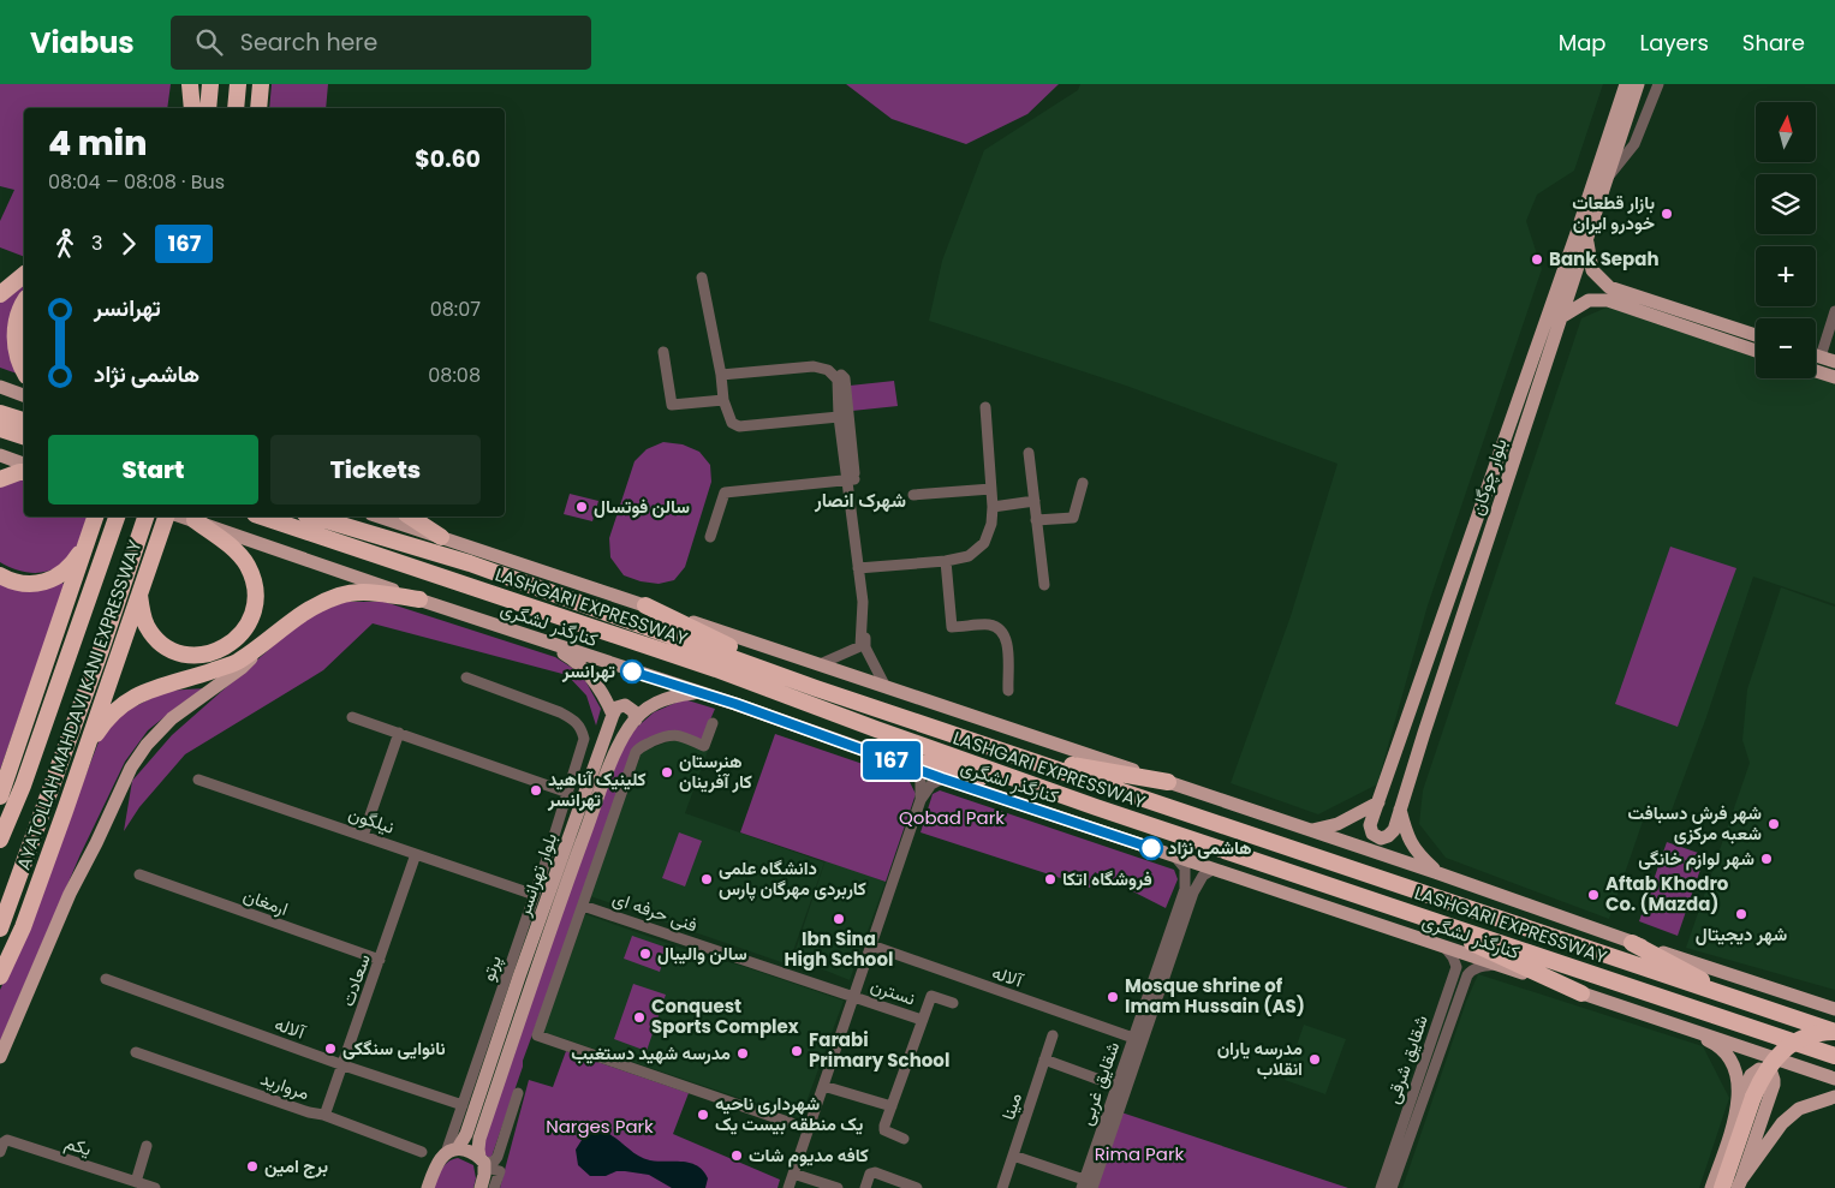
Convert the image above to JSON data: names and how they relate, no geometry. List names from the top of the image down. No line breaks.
{"streets":{"highway":["LASHGARI EXPRESSWAY","AYATOLLAH MAHDAVI KANI EXPRESSWAY"],"main road":["بلوار چوگان","کنارگذر لشگری","بلوار تهرانسر"],"street":["نیلگون","ارمغان","فنی حرفه ای","پرتو","آلاله","سعادت","نسترن","شقایق شرقی","شقایق غربی","مروارید","مینا","یکم"]},"crossings":[["کنارگذر لشگری","بلوار تهرانسر"],["کنارگذر لشگری","شقایق شرقی"],["نیلگون","پرتو"],["نیلگون","سعادت"],["بلوار تهرانسر","پرتو"],["ارمغان","سعادت"],["فنی حرفه ای","نسترن"],["پرتو","آلاله"],["آلاله","سعادت"],["آلاله","شقایق غربی"],["سعادت","مروارید"]],"districts":["شهرک انصار"],"parks":["Qobad Park","Narges Park","Rima Park"],"places":["بازار قطعات خودرو ایران","Bank Sepah","سالن فوتسال","تهرانسر","هنرستان کار آفرینان","کلینیک آناهید تهرانسر","شهر فرش دسبافت شعبه مرکزی","هاشمی نژاد","شهر لوازم خانگی","دانشگاه علمی کاربردی مهرگان پارس","فروشگاه اتکا","Aftab Khodro Co. (Mazda)","شهر دیجیتال","Ibn Sina High School","سالن والیبال","Mosque shrine of Imam Hussain (AS)","Conquest Sports Complex","نانوایی سنگکی","Farabi Primary School","مدرسه شهید دستغیب","مدرسه یاران انقلاب","شهرداری ناحیه یک منطقه بیست یک","کافه مدیوم شات","برج امین"],"lines":["bus line 167"],"north":"top","page":{"header":"Viabus","search":"Search here","nav":["Map","Layers","Share"],"on_map":"167","map_buttons":["+","−"],"heading":["4 min","08:04 – 08:08 · Bus","$0.60"],"legs":["3","167"],"list":[{"name":"تهرانسر","value":"08:07"},{"name":"هاشمی نژاد","value":"08:08"}],"buttons":["Start","Tickets"]}}
